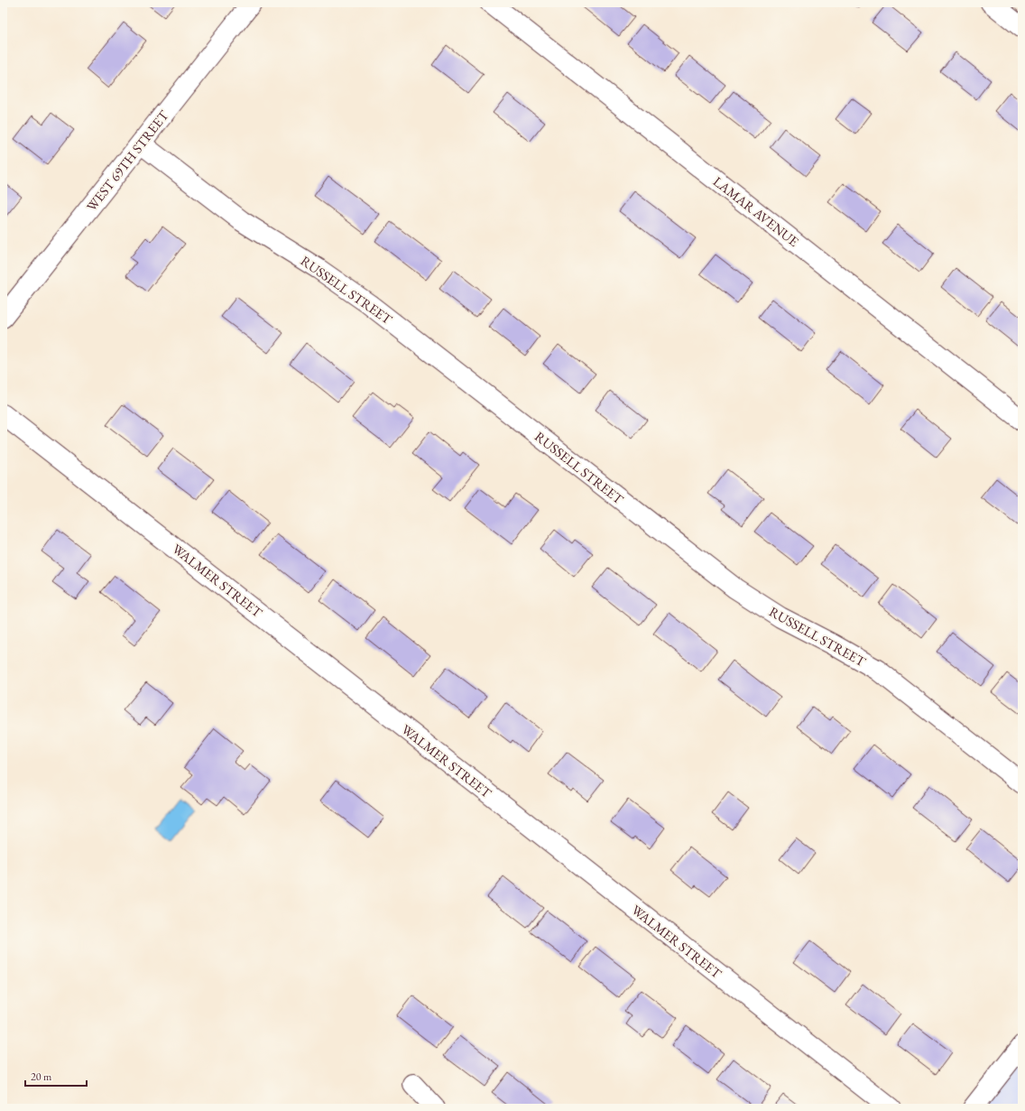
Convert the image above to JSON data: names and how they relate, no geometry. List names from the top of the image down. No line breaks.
{"streets":{"street":["WEST 69TH STREET","LAMAR AVENUE","RUSSELL STREET","WALMER STREET"]},"crossings":[["WEST 69TH STREET","RUSSELL STREET"]],"scale_bar":"20 m"}
